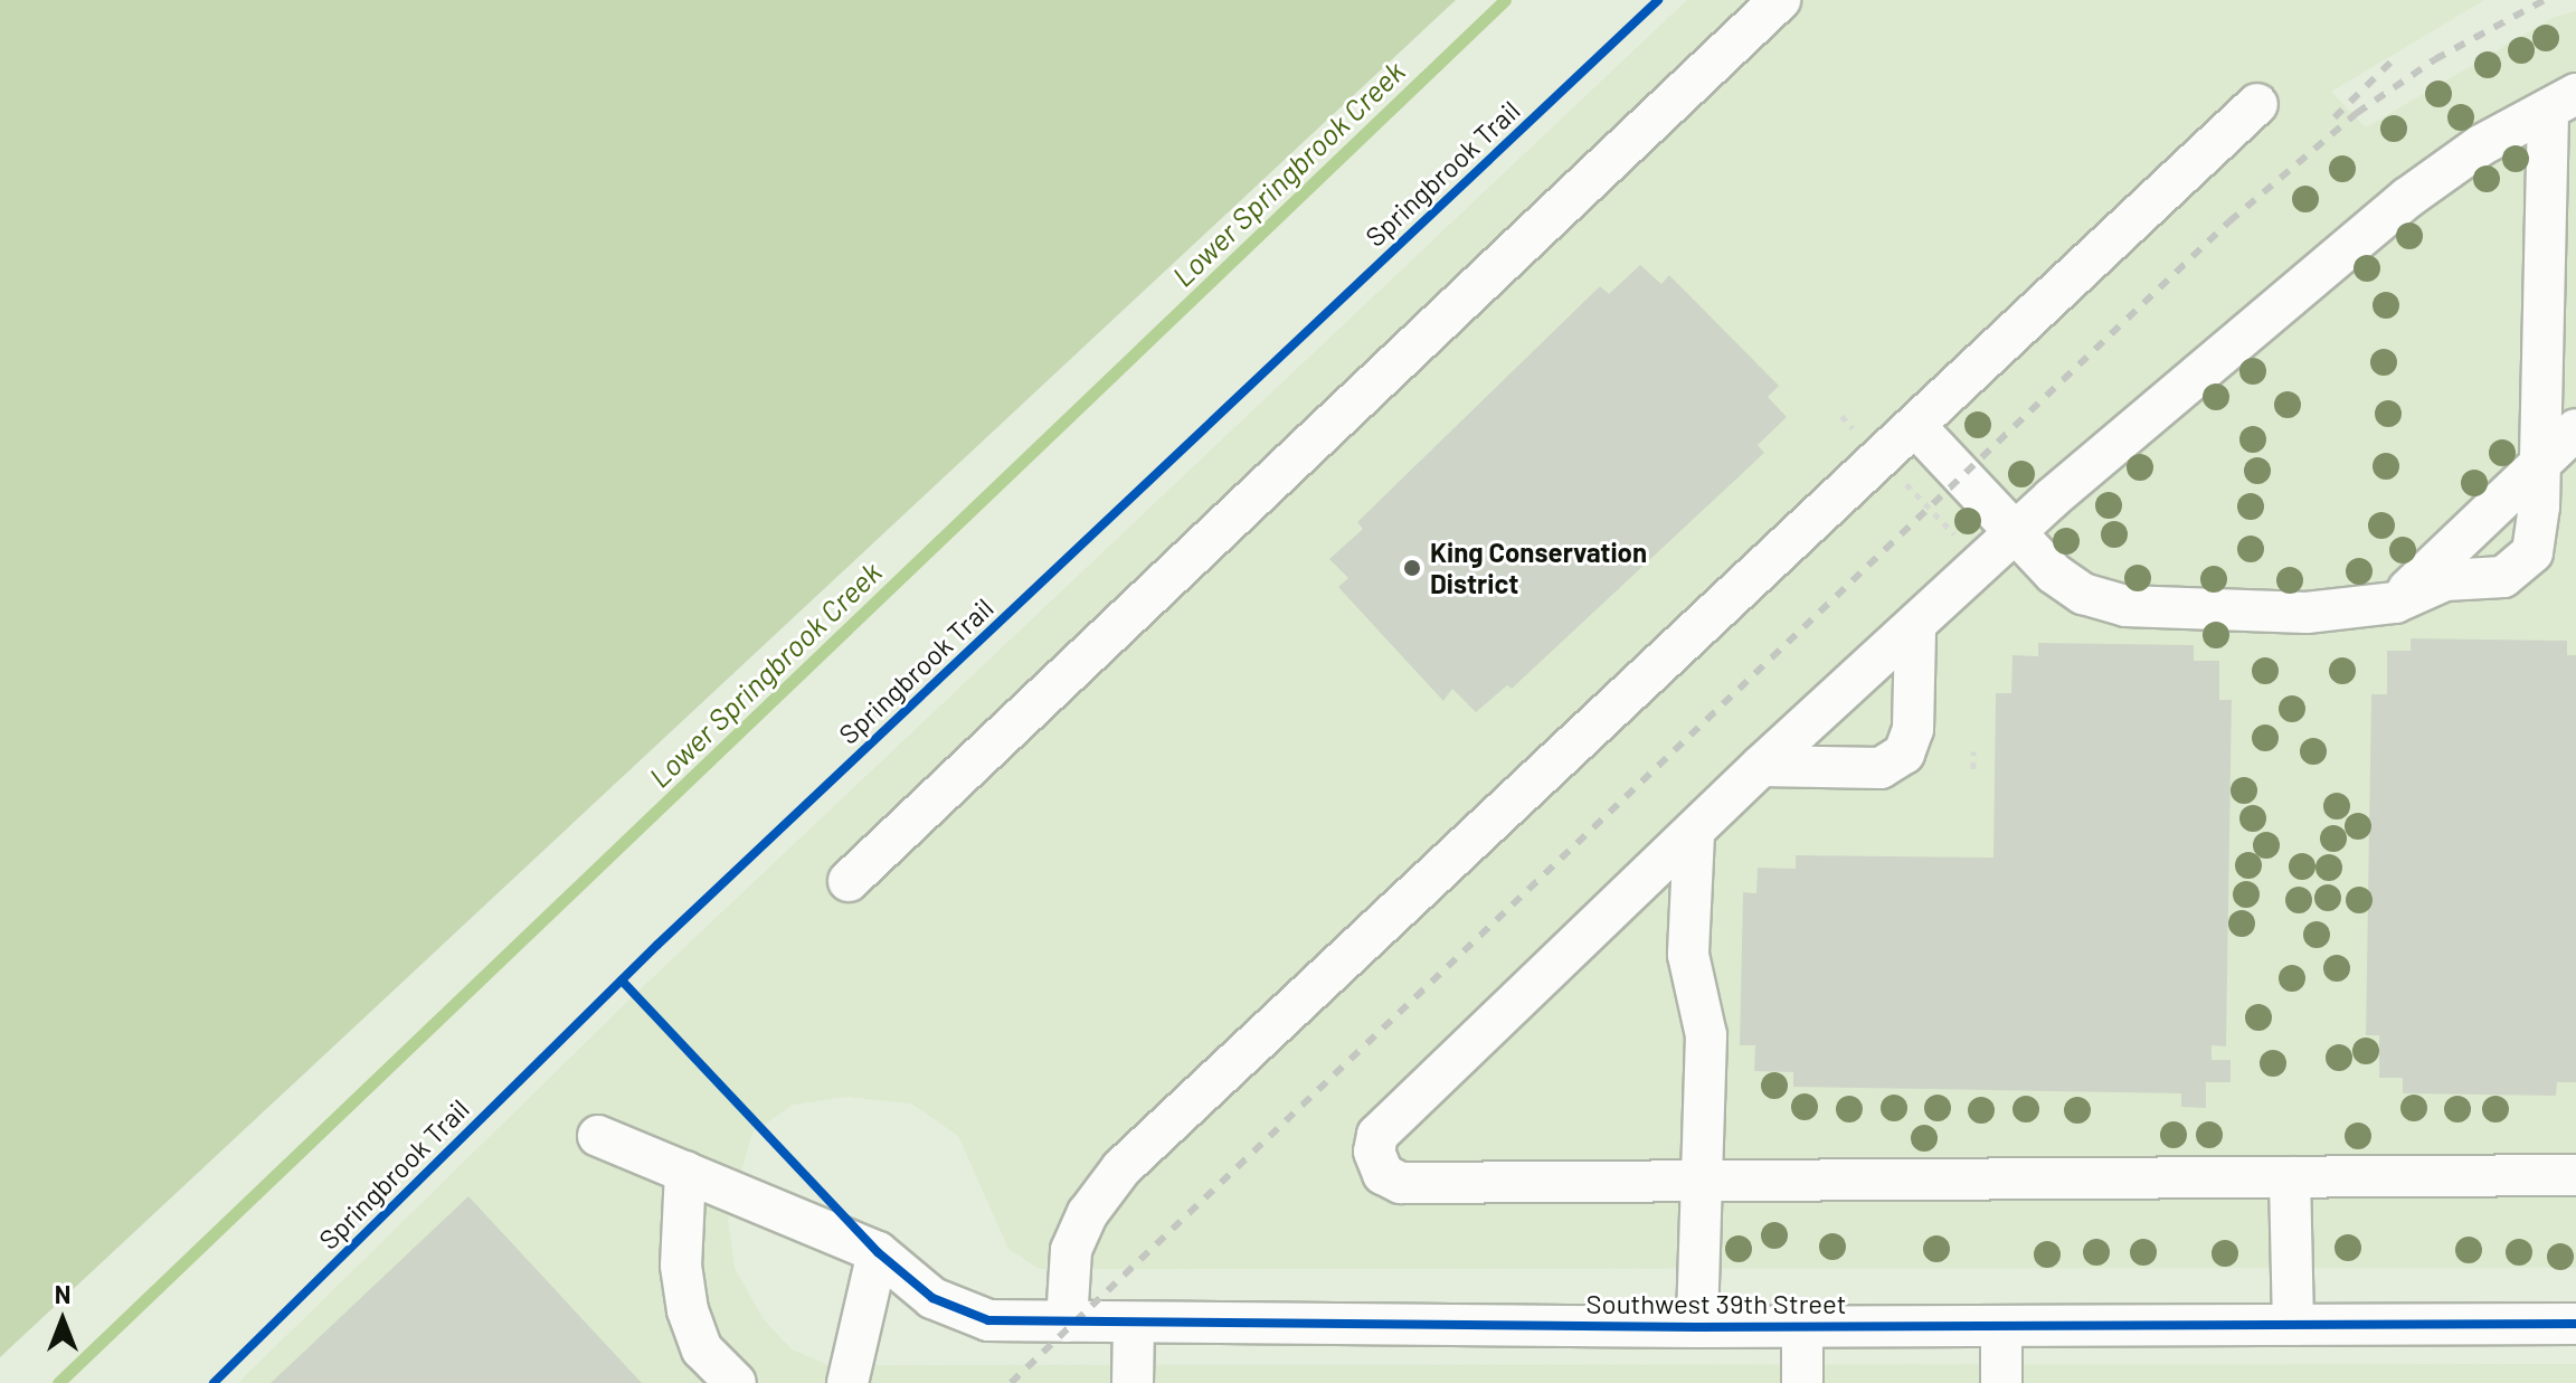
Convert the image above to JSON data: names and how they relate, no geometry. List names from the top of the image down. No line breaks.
{"streets":{"street":["Southwest 39th Street"],"cycle path":["Springbrook Trail"]},"water":["Lower Springbrook Creek"],"places":["King Conservation District"],"north":"top"}
